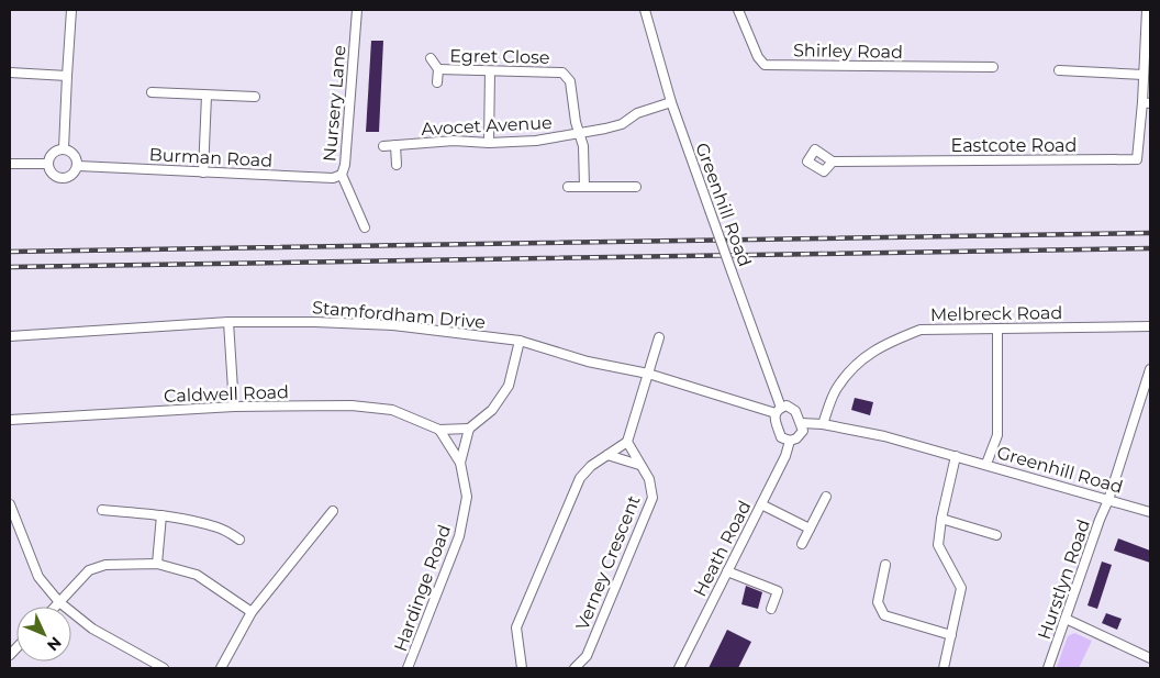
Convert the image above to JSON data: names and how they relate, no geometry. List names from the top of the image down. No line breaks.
{"streets":{"street":["Shirley Road","Egret Close","Nursery Lane","Avocet Avenue","Eastcote Road","Burman Road","Greenhill Road","Melbreck Road","Stamfordham Drive","Caldwell Road","Heath Road","Verney Crescent","Hurstlyn Road","Hardinge Road"]},"crossings":[["Egret Close","Avocet Avenue"],["Nursery Lane","Burman Road"],["Avocet Avenue","Greenhill Road"],["Greenhill Road","Melbreck Road"],["Greenhill Road","Stamfordham Drive"],["Greenhill Road","Heath Road"],["Greenhill Road","Hurstlyn Road"],["Stamfordham Drive","Heath Road"],["Caldwell Road","Hardinge Road"]],"north":"bottom right"}
